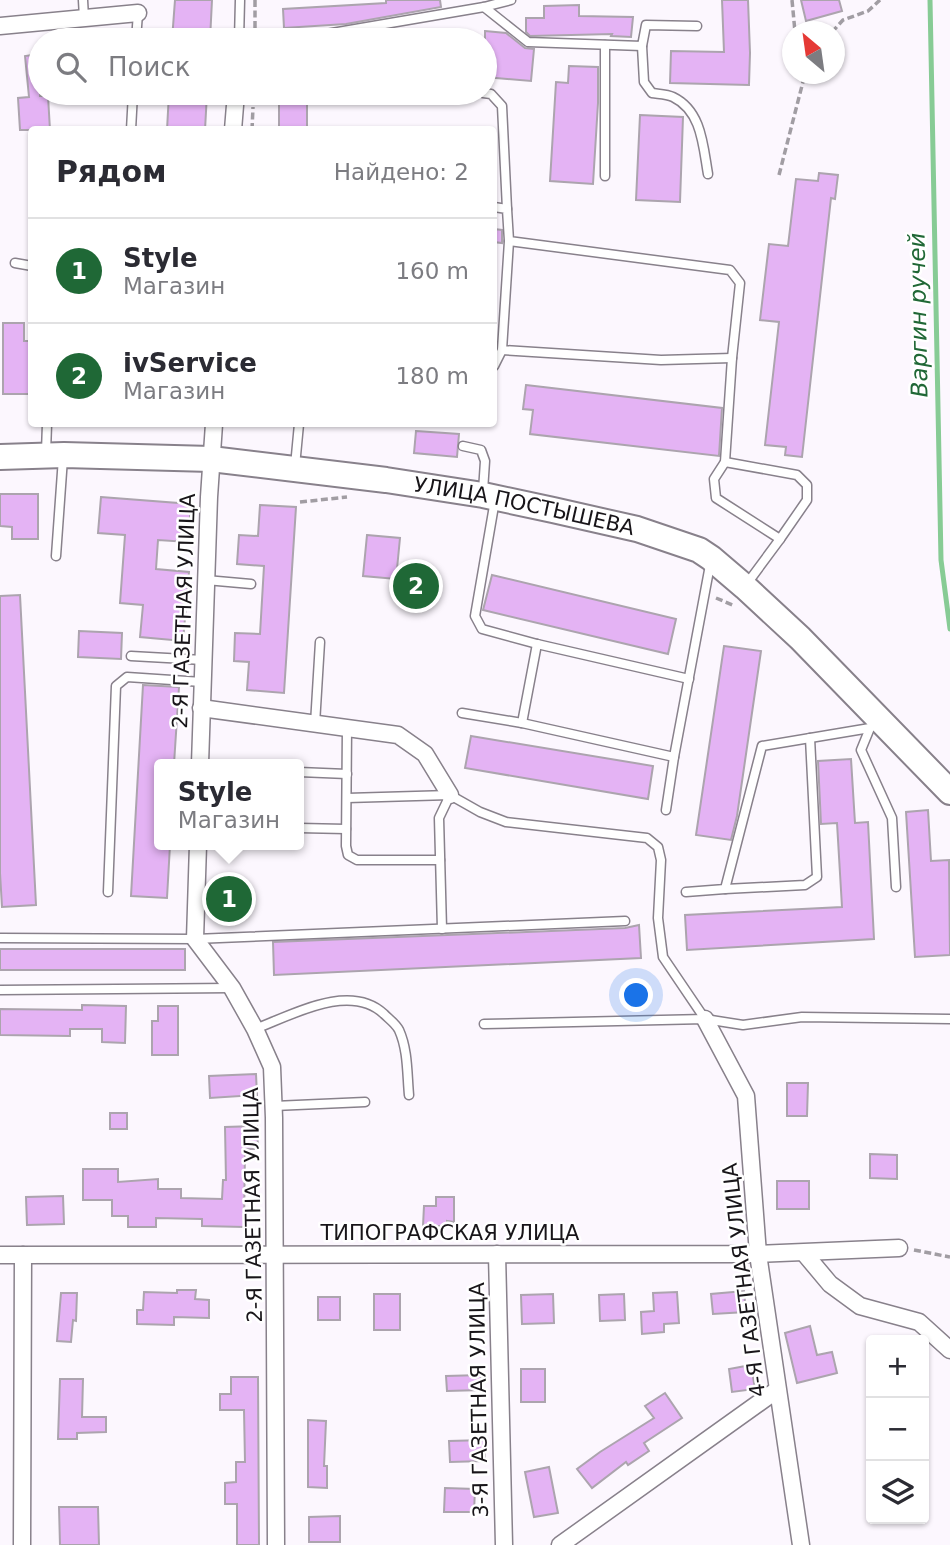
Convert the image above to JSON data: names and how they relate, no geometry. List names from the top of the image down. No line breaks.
{"streets":{"main road":["УЛИЦА ПОСТЫШЕВА"],"street":["2-Я ГАЗЕТНАЯ УЛИЦА","ТИПОГРАФСКАЯ УЛИЦА","4-Я ГАЗЕТНАЯ УЛИЦА","3-Я ГАЗЕТНАЯ УЛИЦА"]},"crossings":[["УЛИЦА ПОСТЫШЕВА","2-Я ГАЗЕТНАЯ УЛИЦА"],["2-Я ГАЗЕТНАЯ УЛИЦА","ТИПОГРАФСКАЯ УЛИЦА"],["ТИПОГРАФСКАЯ УЛИЦА","4-Я ГАЗЕТНАЯ УЛИЦА"],["ТИПОГРАФСКАЯ УЛИЦА","3-Я ГАЗЕТНАЯ УЛИЦА"]],"water":["Варгин ручей"],"north":"top left","page":{"search":"Поиск","heading":["Рядом","Найдено: 2"],"list":[{"mark":"1","name":"Style","note":"Магазин","value":"160 m"},{"mark":"2","name":"ivService","note":"Магазин","value":"180 m"}],"pins":["2","1"],"popup":["Style","Магазин"],"map_buttons":["+","−"]}}
